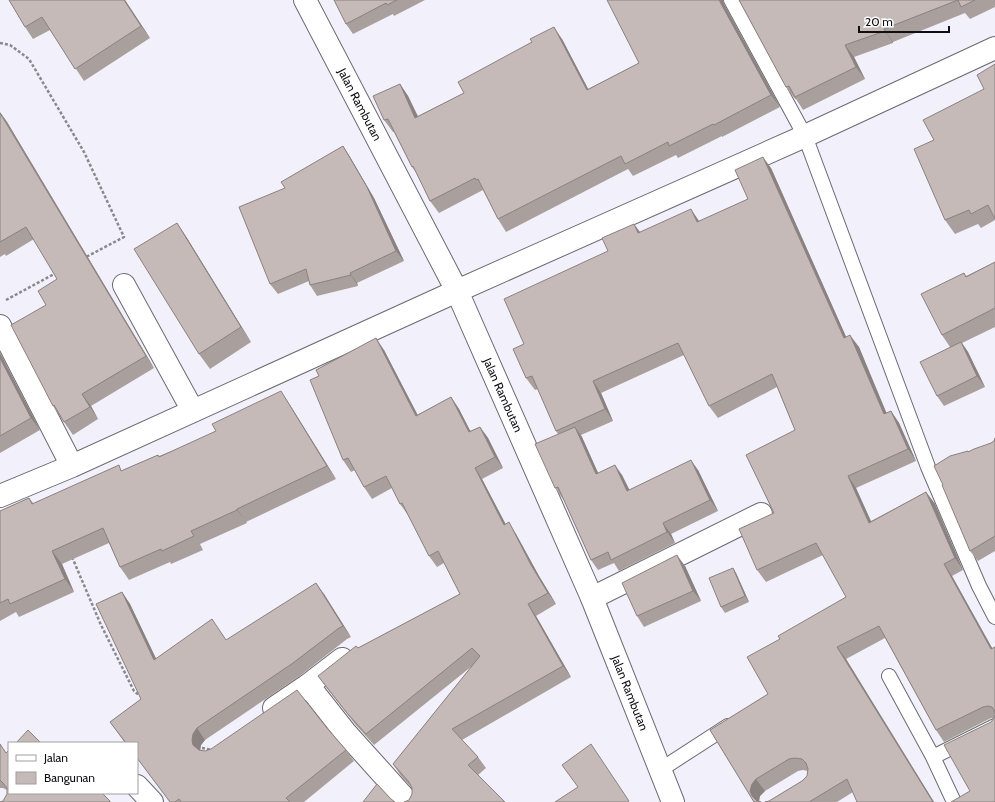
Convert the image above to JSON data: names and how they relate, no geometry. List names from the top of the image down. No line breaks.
{"streets":{"street":["Jalan Rambutan"]},"legend":["Jalan","Bangunan"],"scale_bar":"20 m"}
